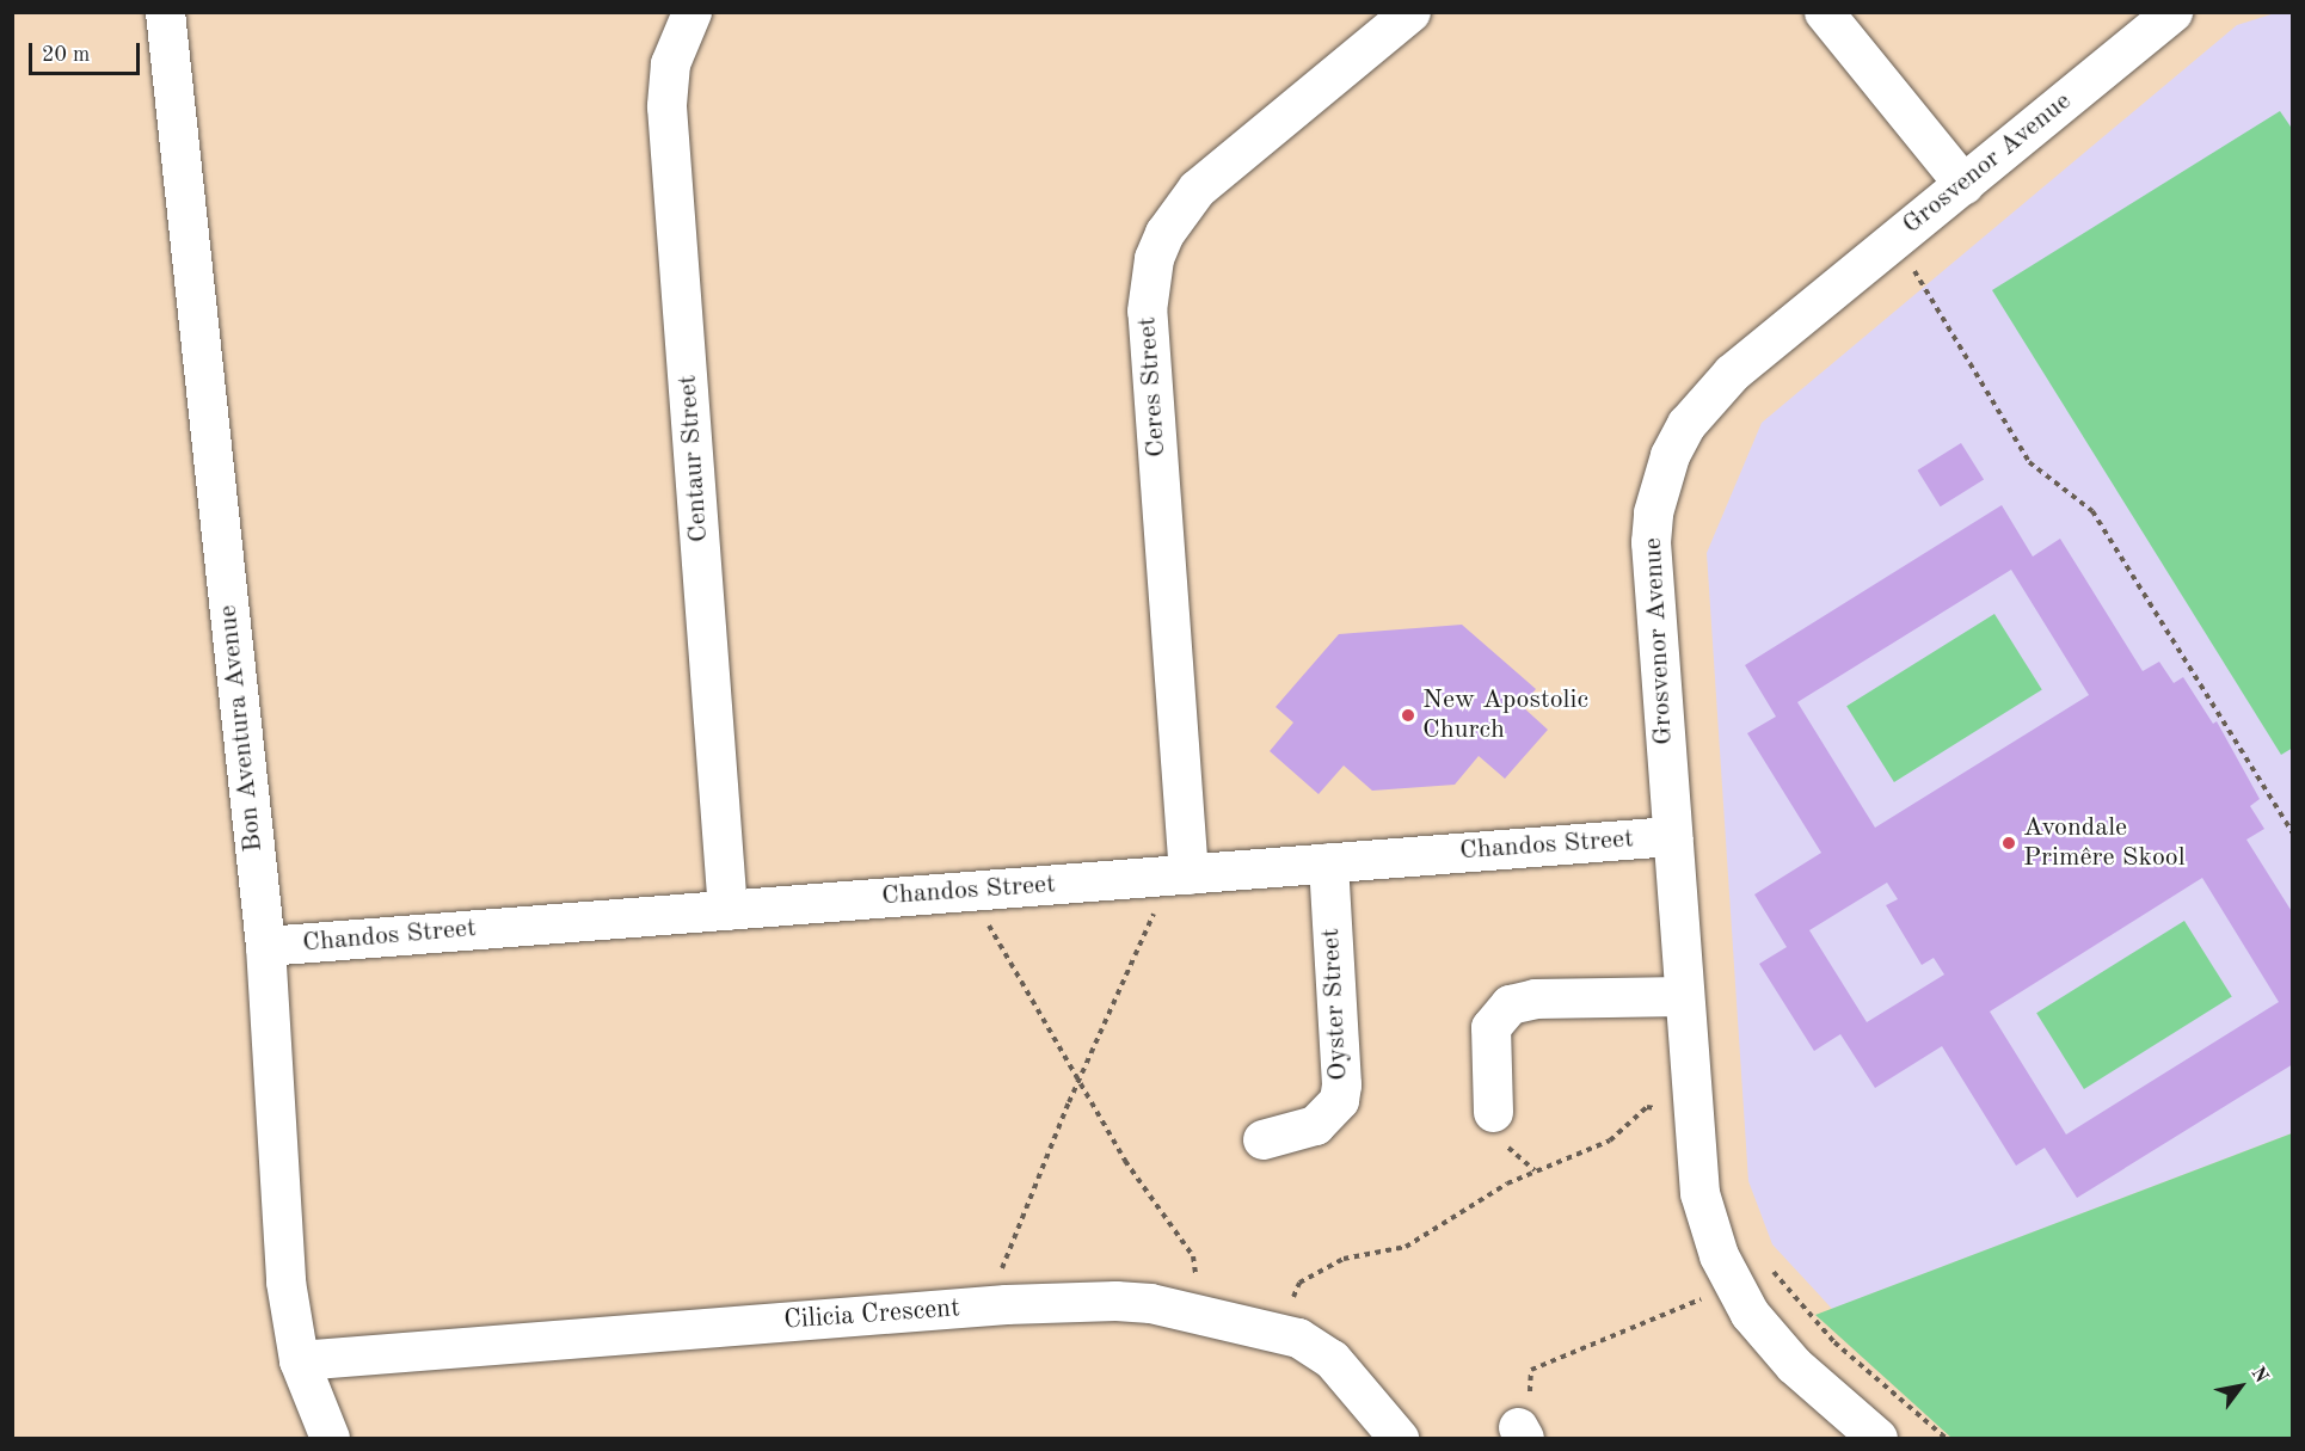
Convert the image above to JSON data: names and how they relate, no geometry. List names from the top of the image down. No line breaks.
{"streets":{"street":["Grosvenor Avenue","Ceres Street","Centaur Street","Bon Aventura Avenue","Chandos Street","Oyster Street","Cilicia Crescent"]},"crossings":[["Grosvenor Avenue","Chandos Street"],["Ceres Street","Chandos Street"],["Centaur Street","Chandos Street"],["Bon Aventura Avenue","Chandos Street"],["Bon Aventura Avenue","Cilicia Crescent"],["Chandos Street","Oyster Street"]],"places":["New Apostolic Church","Avondale Primêre Skool"],"scale_bar":"20 m","north":"top right"}
